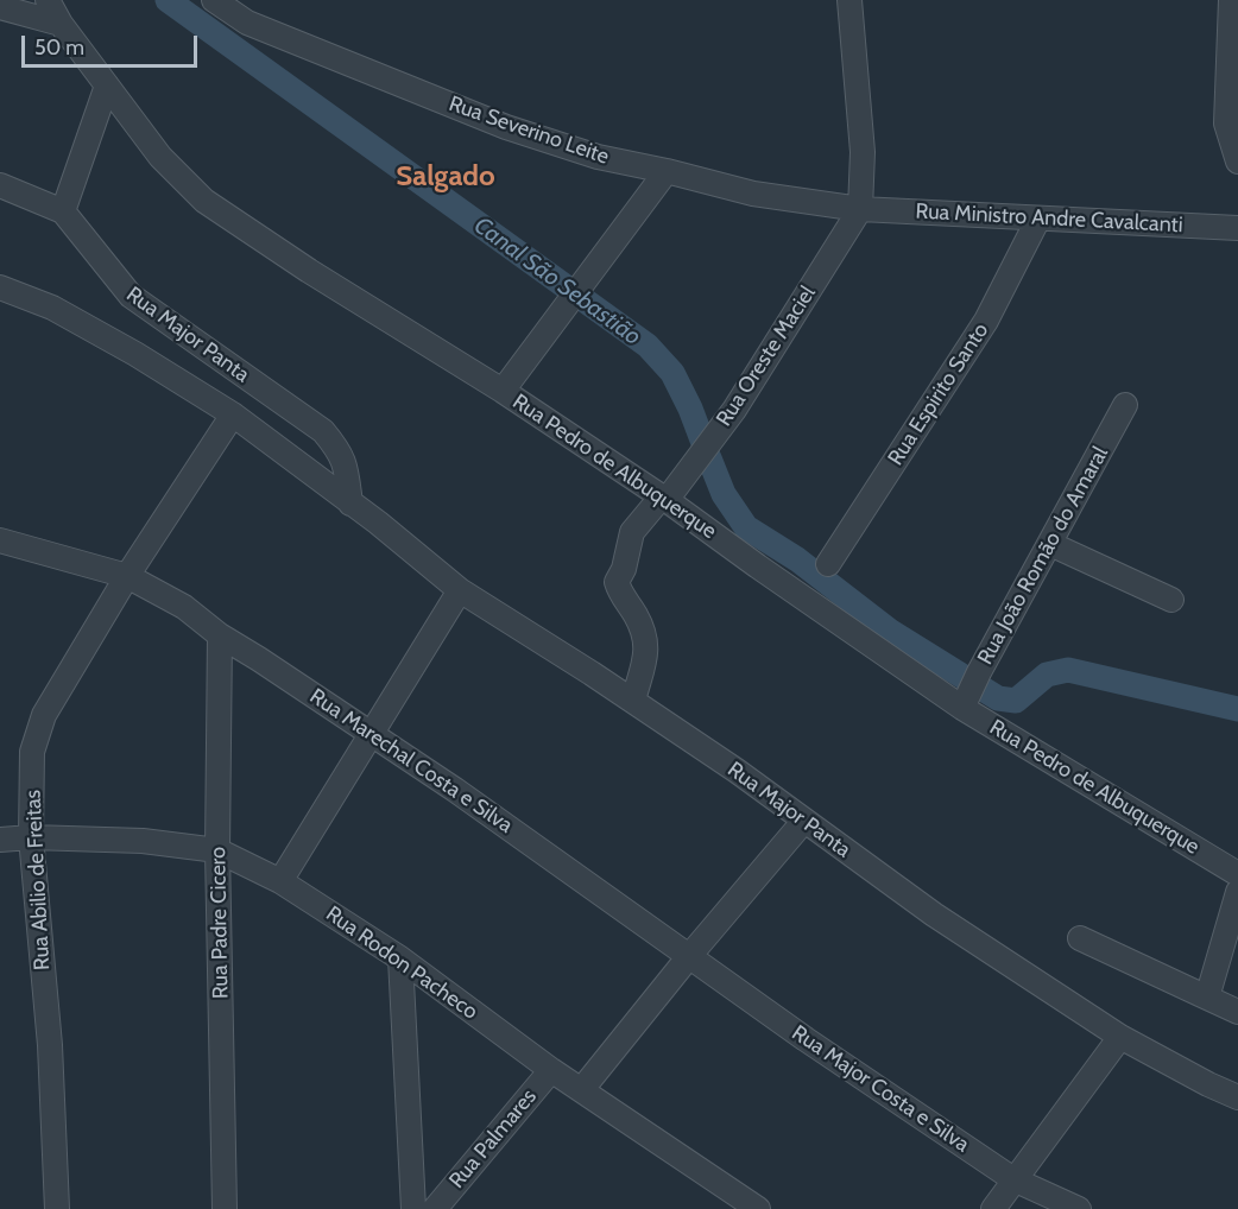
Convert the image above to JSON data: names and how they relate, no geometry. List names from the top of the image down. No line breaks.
{"streets":{"street":["Rua Severino Leite","Rua Ministro Andre Cavalcanti","Rua Major Panta","Rua Oreste Maciel","Rua Espirito Santo","Rua Pedro de Albuquerque","Rua João Romão do Amaral","Rua Marechal Costa e Silva","Rua Abilio de Freitas","Rua Padre Cicero","Rua Rodon Pacheco","Rua Major Costa e Silva","Rua Palmares"]},"crossings":[["Rua Severino Leite","Rua Ministro Andre Cavalcanti"],["Rua Severino Leite","Rua Oreste Maciel"],["Rua Ministro Andre Cavalcanti","Rua Oreste Maciel"],["Rua Ministro Andre Cavalcanti","Rua Espirito Santo"],["Rua Major Panta","Rua Oreste Maciel"],["Rua Major Panta","Rua Abilio de Freitas"],["Rua Oreste Maciel","Rua Pedro de Albuquerque"],["Rua Pedro de Albuquerque","Rua João Romão do Amaral"],["Rua Marechal Costa e Silva","Rua Abilio de Freitas"],["Rua Marechal Costa e Silva","Rua Padre Cicero"],["Rua Marechal Costa e Silva","Rua Major Costa e Silva"],["Rua Abilio de Freitas","Rua Rodon Pacheco"],["Rua Padre Cicero","Rua Rodon Pacheco"],["Rua Rodon Pacheco","Rua Palmares"]],"districts":["Salgado"],"water":["Canal São Sebastião"],"scale_bar":"50 m"}
